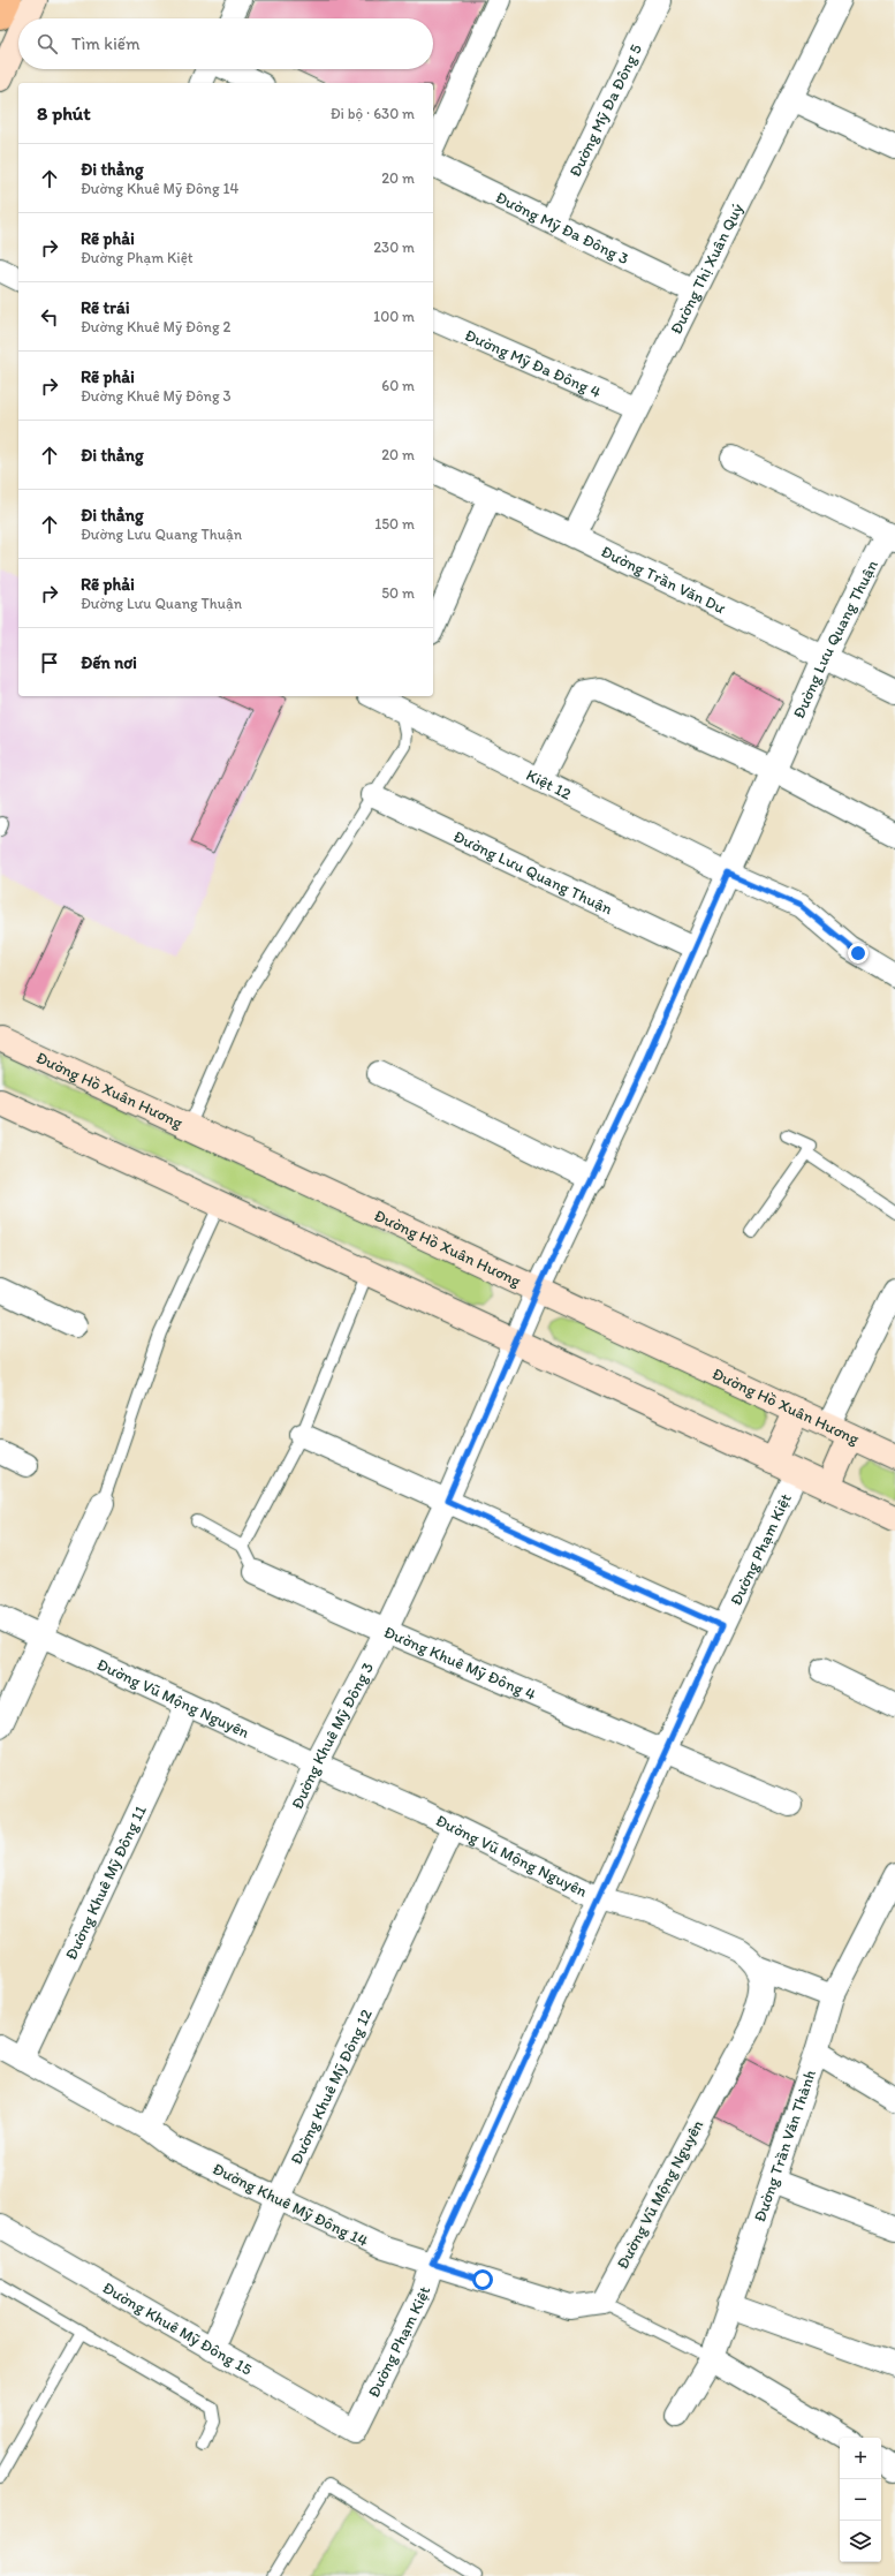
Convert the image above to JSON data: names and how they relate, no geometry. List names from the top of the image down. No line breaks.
{"streets":{"main road":["Đường Hồ Xuân Hương"],"street":["Đường Mỹ Đa Đông 5","Đường Mỹ Đa Đông 3","Đường Thị Xuân Quý","Đường Mỹ Đa Đông 4","Đường Trần Văn Dư","Đường Lưu Quang Thuận","Kiệt 12","Đường Phạm Kiệt","Đường Khuê Mỹ Đông 4","Đường Vũ Mộng Nguyên","Đường Khuê Mỹ Đông 3","Đường Khuê Mỹ Đông 11","Đường Khuê Mỹ Đông 12","Đường Trần Văn Thành","Đường Khuê Mỹ Đông 14","Đường Khuê Mỹ Đông 15"]},"crossings":[["Đường Mỹ Đa Đông 5","Đường Mỹ Đa Đông 3"],["Đường Mỹ Đa Đông 3","Đường Thị Xuân Quý"],["Đường Thị Xuân Quý","Đường Mỹ Đa Đông 4"],["Đường Thị Xuân Quý","Đường Trần Văn Dư"],["Đường Trần Văn Dư","Đường Lưu Quang Thuận"],["Đường Lưu Quang Thuận","Kiệt 12"],["Đường Lưu Quang Thuận","Đường Hồ Xuân Hương"],["Đường Lưu Quang Thuận","Đường Khuê Mỹ Đông 3"],["Đường Phạm Kiệt","Đường Khuê Mỹ Đông 4"],["Đường Phạm Kiệt","Đường Vũ Mộng Nguyên"],["Đường Phạm Kiệt","Đường Khuê Mỹ Đông 14"],["Đường Phạm Kiệt","Đường Khuê Mỹ Đông 15"],["Đường Khuê Mỹ Đông 4","Đường Khuê Mỹ Đông 3"],["Đường Vũ Mộng Nguyên","Đường Khuê Mỹ Đông 3"],["Đường Vũ Mộng Nguyên","Đường Khuê Mỹ Đông 11"],["Đường Vũ Mộng Nguyên","Đường Khuê Mỹ Đông 12"],["Đường Vũ Mộng Nguyên","Đường Khuê Mỹ Đông 14"],["Đường Khuê Mỹ Đông 3","Đường Khuê Mỹ Đông 14"],["Đường Khuê Mỹ Đông 11","Đường Khuê Mỹ Đông 14"],["Đường Khuê Mỹ Đông 12","Đường Khuê Mỹ Đông 14"],["Đường Khuê Mỹ Đông 12","Đường Khuê Mỹ Đông 15"]],"page":{"search":"Tìm kiếm","heading":["8 phút","Đi bộ · 630 m"],"list":[["Đi thẳng","Đường Khuê Mỹ Đông 14","20 m"],["Rẽ phải","Đường Phạm Kiệt","230 m"],["Rẽ trái","Đường Khuê Mỹ Đông 2","100 m"],["Rẽ phải","Đường Khuê Mỹ Đông 3","60 m"],["Đi thẳng","20 m"],["Đi thẳng","Đường Lưu Quang Thuận","150 m"],["Rẽ phải","Đường Lưu Quang Thuận","50 m"],"Đến nơi"],"map_buttons":["+","−"]}}
